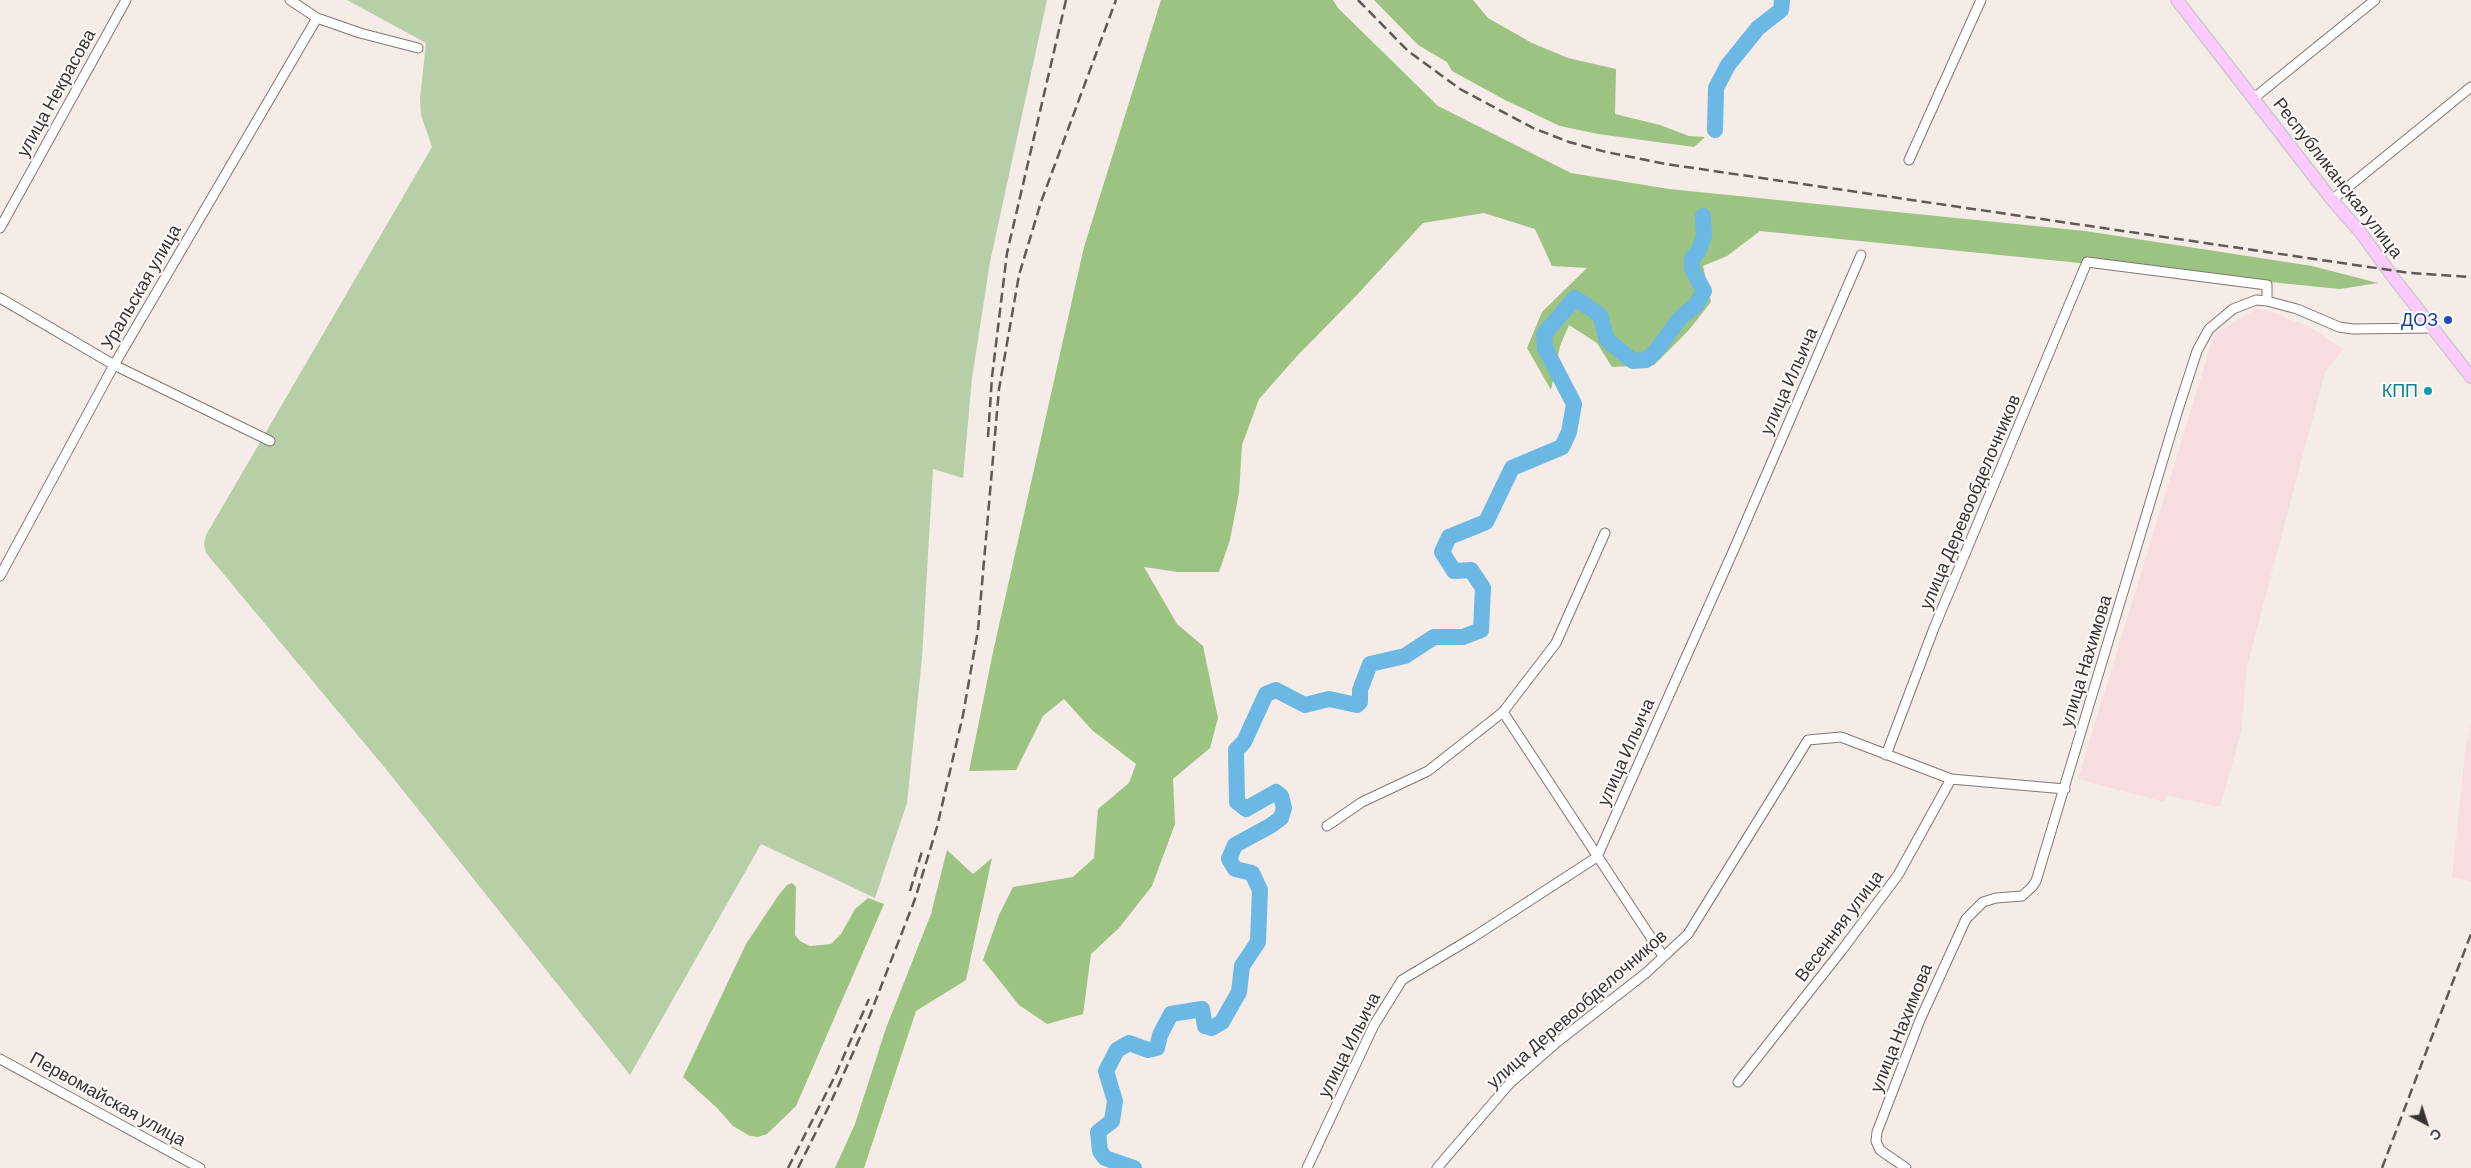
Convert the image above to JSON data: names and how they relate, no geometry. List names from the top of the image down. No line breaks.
{"streets":{"main road":["Республиканская улица"],"street":["улица Некрасова","Уральская улица","улица Ильича","улица Деревообделочников","улица Нахимова","Весенняя улица","Первомайская улица"]},"crossings":[["Республиканская улица","улица Нахимова"],["улица Деревообделочников","улица Нахимова"]],"places":["ДОЗ","КПП"],"north":"bottom right"}
